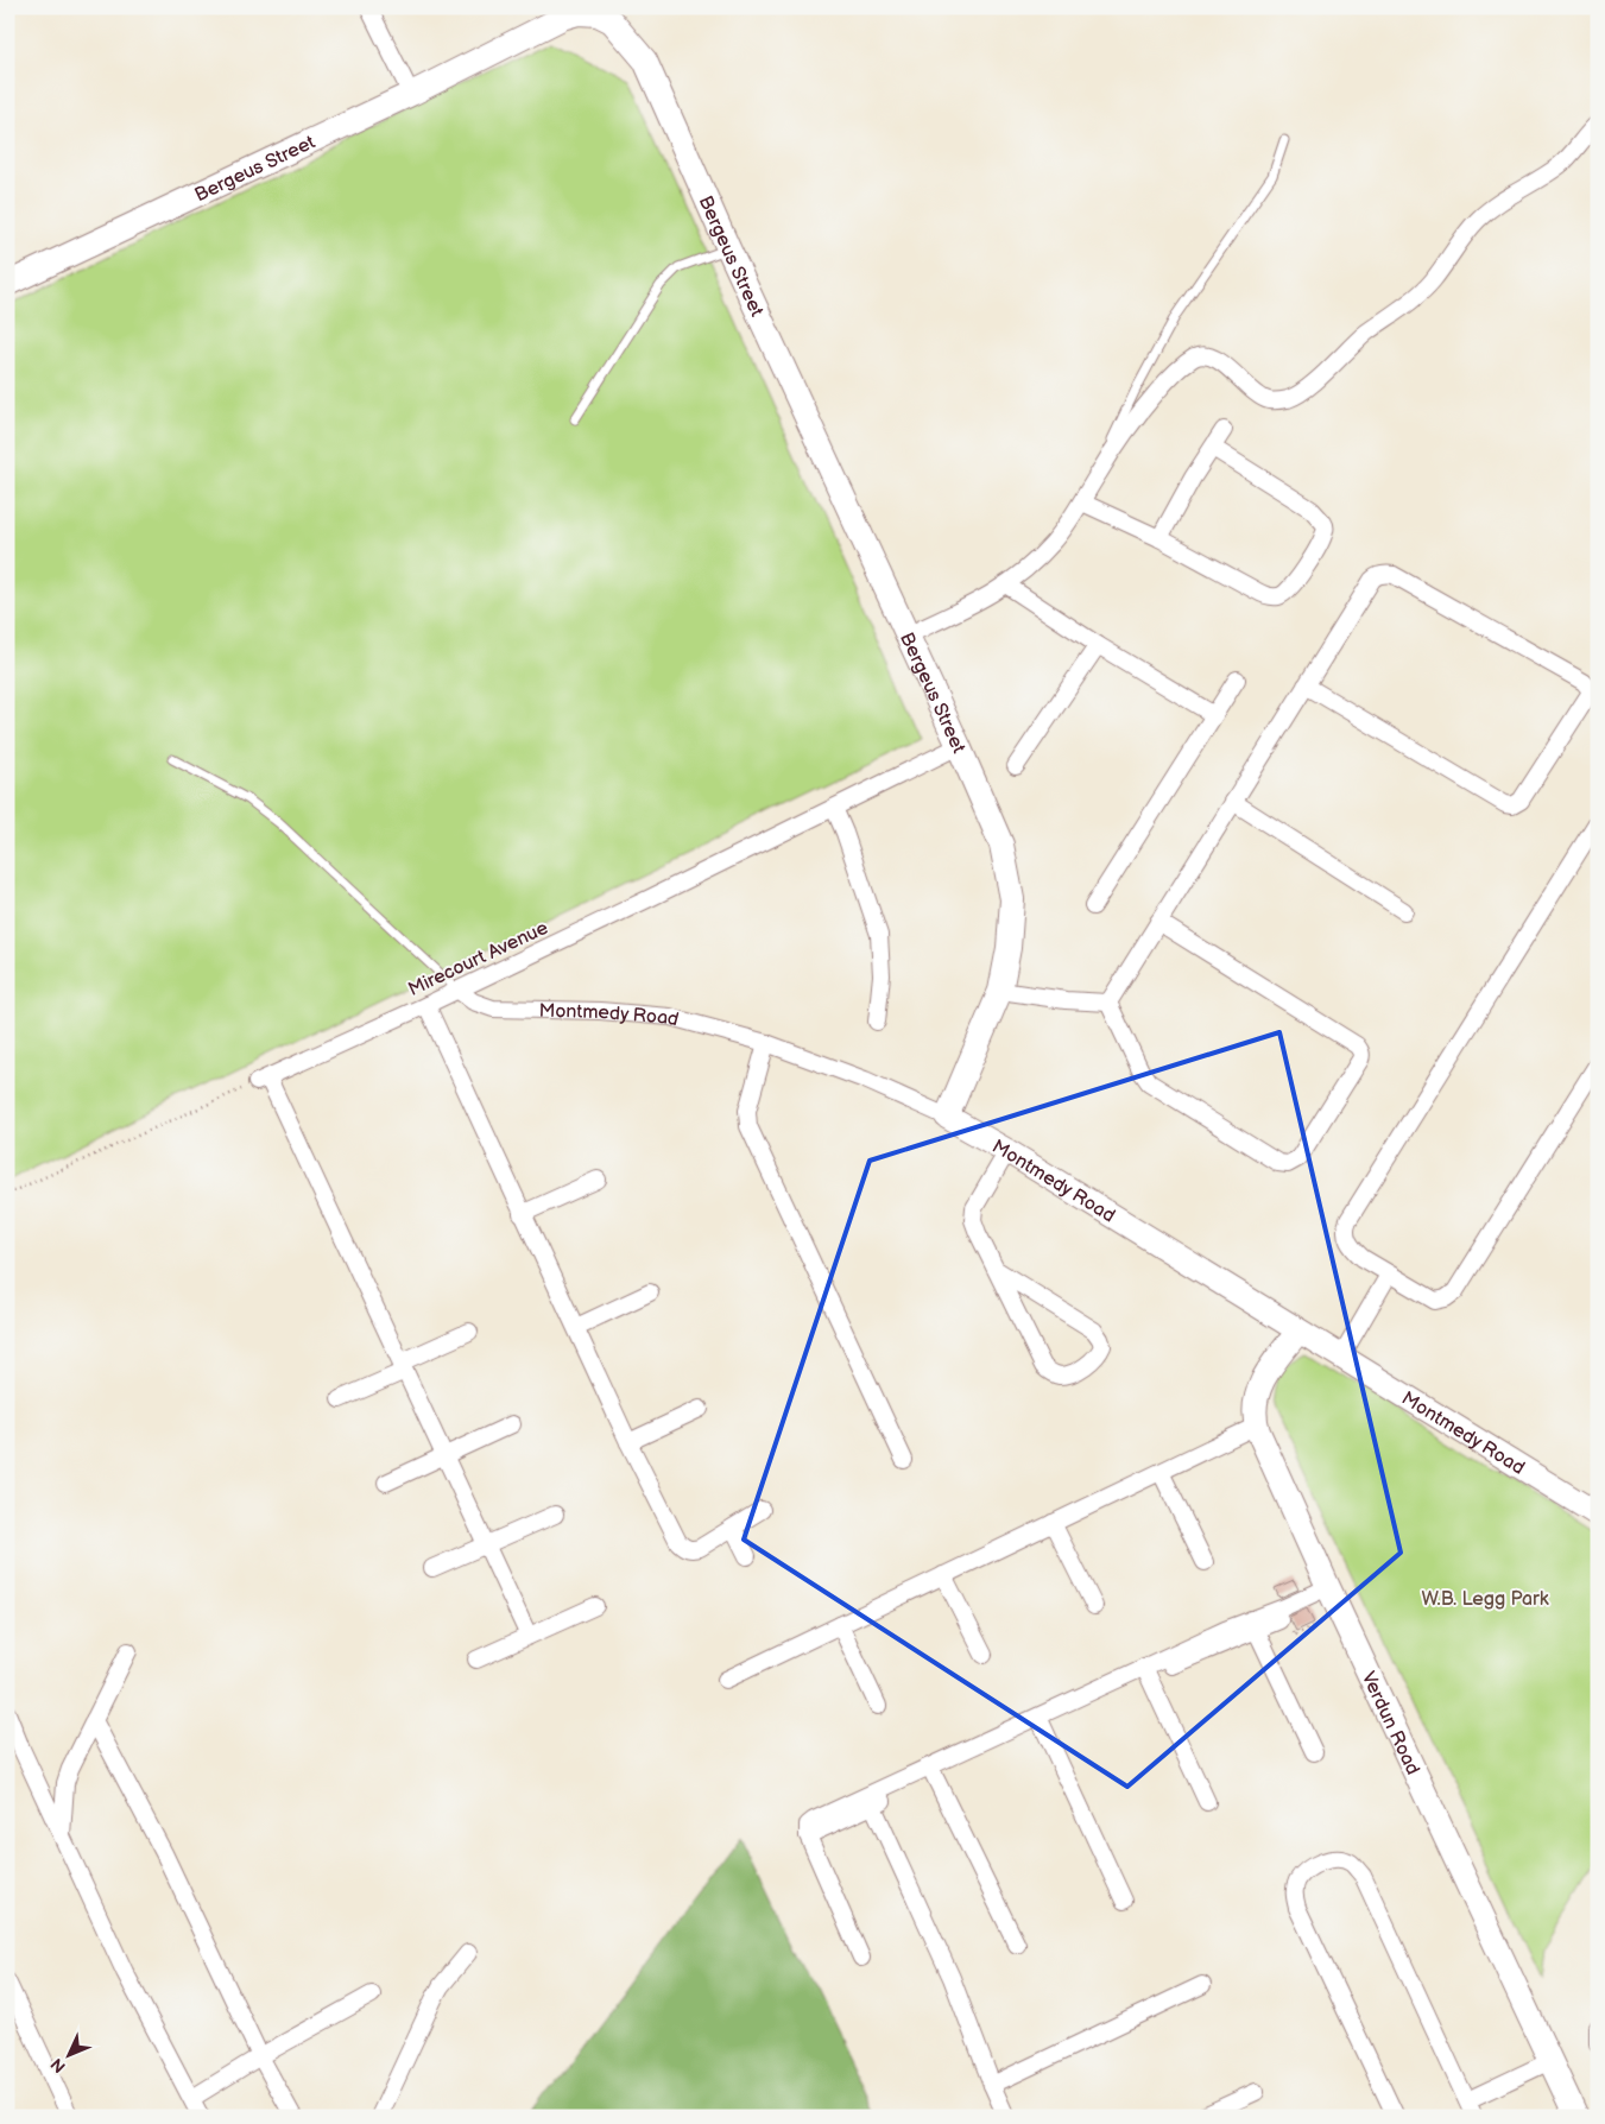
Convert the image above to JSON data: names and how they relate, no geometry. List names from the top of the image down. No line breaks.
{"streets":{"street":["Bergeus Street","Mirecourt Avenue","Montmedy Road","Verdun Road"]},"crossings":[["Bergeus Street","Mirecourt Avenue"],["Bergeus Street","Montmedy Road"],["Mirecourt Avenue","Montmedy Road"],["Montmedy Road","Verdun Road"]],"parks":["W.B. Legg Park"],"north":"bottom left"}
